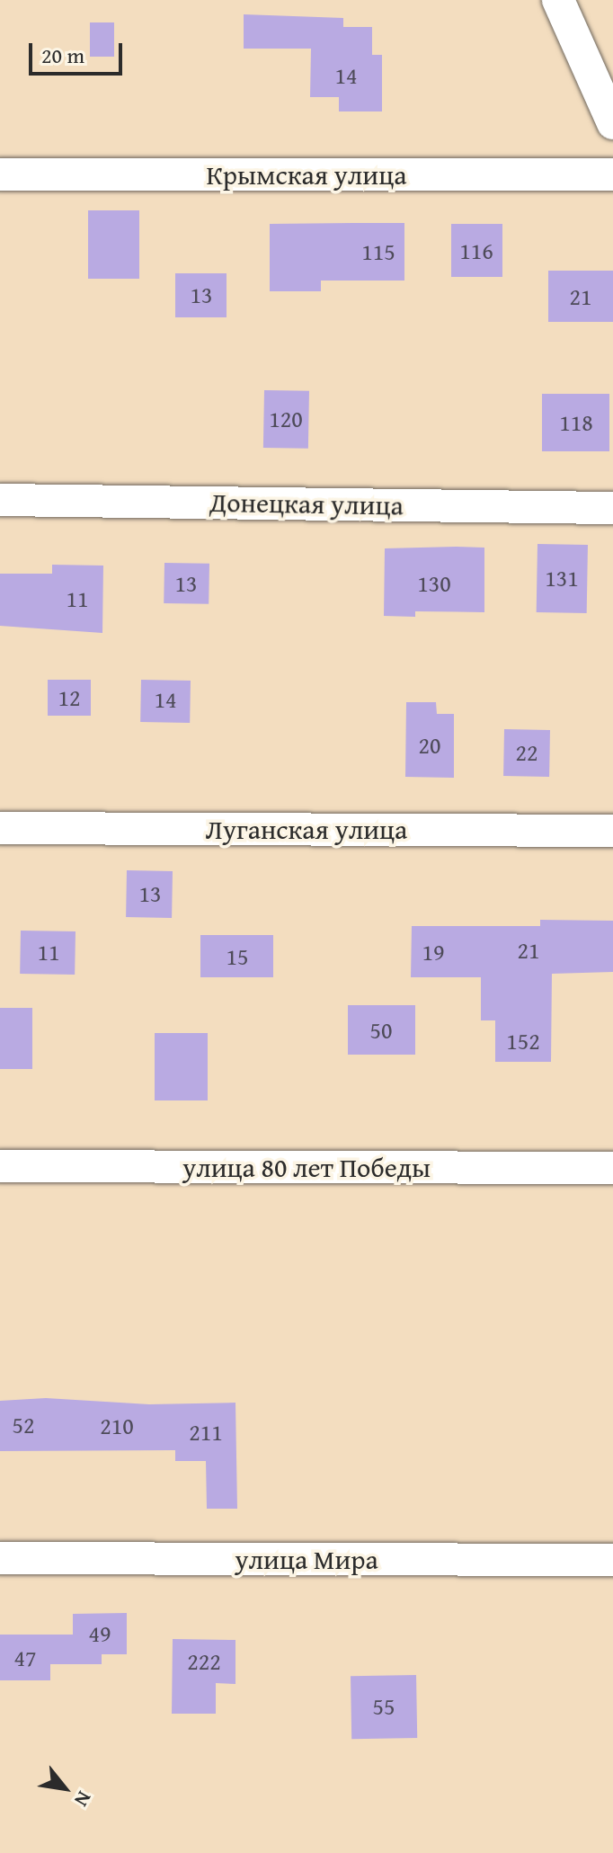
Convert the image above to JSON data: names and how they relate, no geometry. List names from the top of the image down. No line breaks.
{"streets":{"street":["Крымская улица","Донецкая улица","Луганская улица","улица 80 лет Победы","улица Мира"]},"house_numbers":["14","116","115","13","21","120","118","131","13","130","11","12","14","20","22","13","21","11","19","15","50","152","52","210","211","49","47","222","55"],"scale_bar":"20 m","north":"bottom right"}
